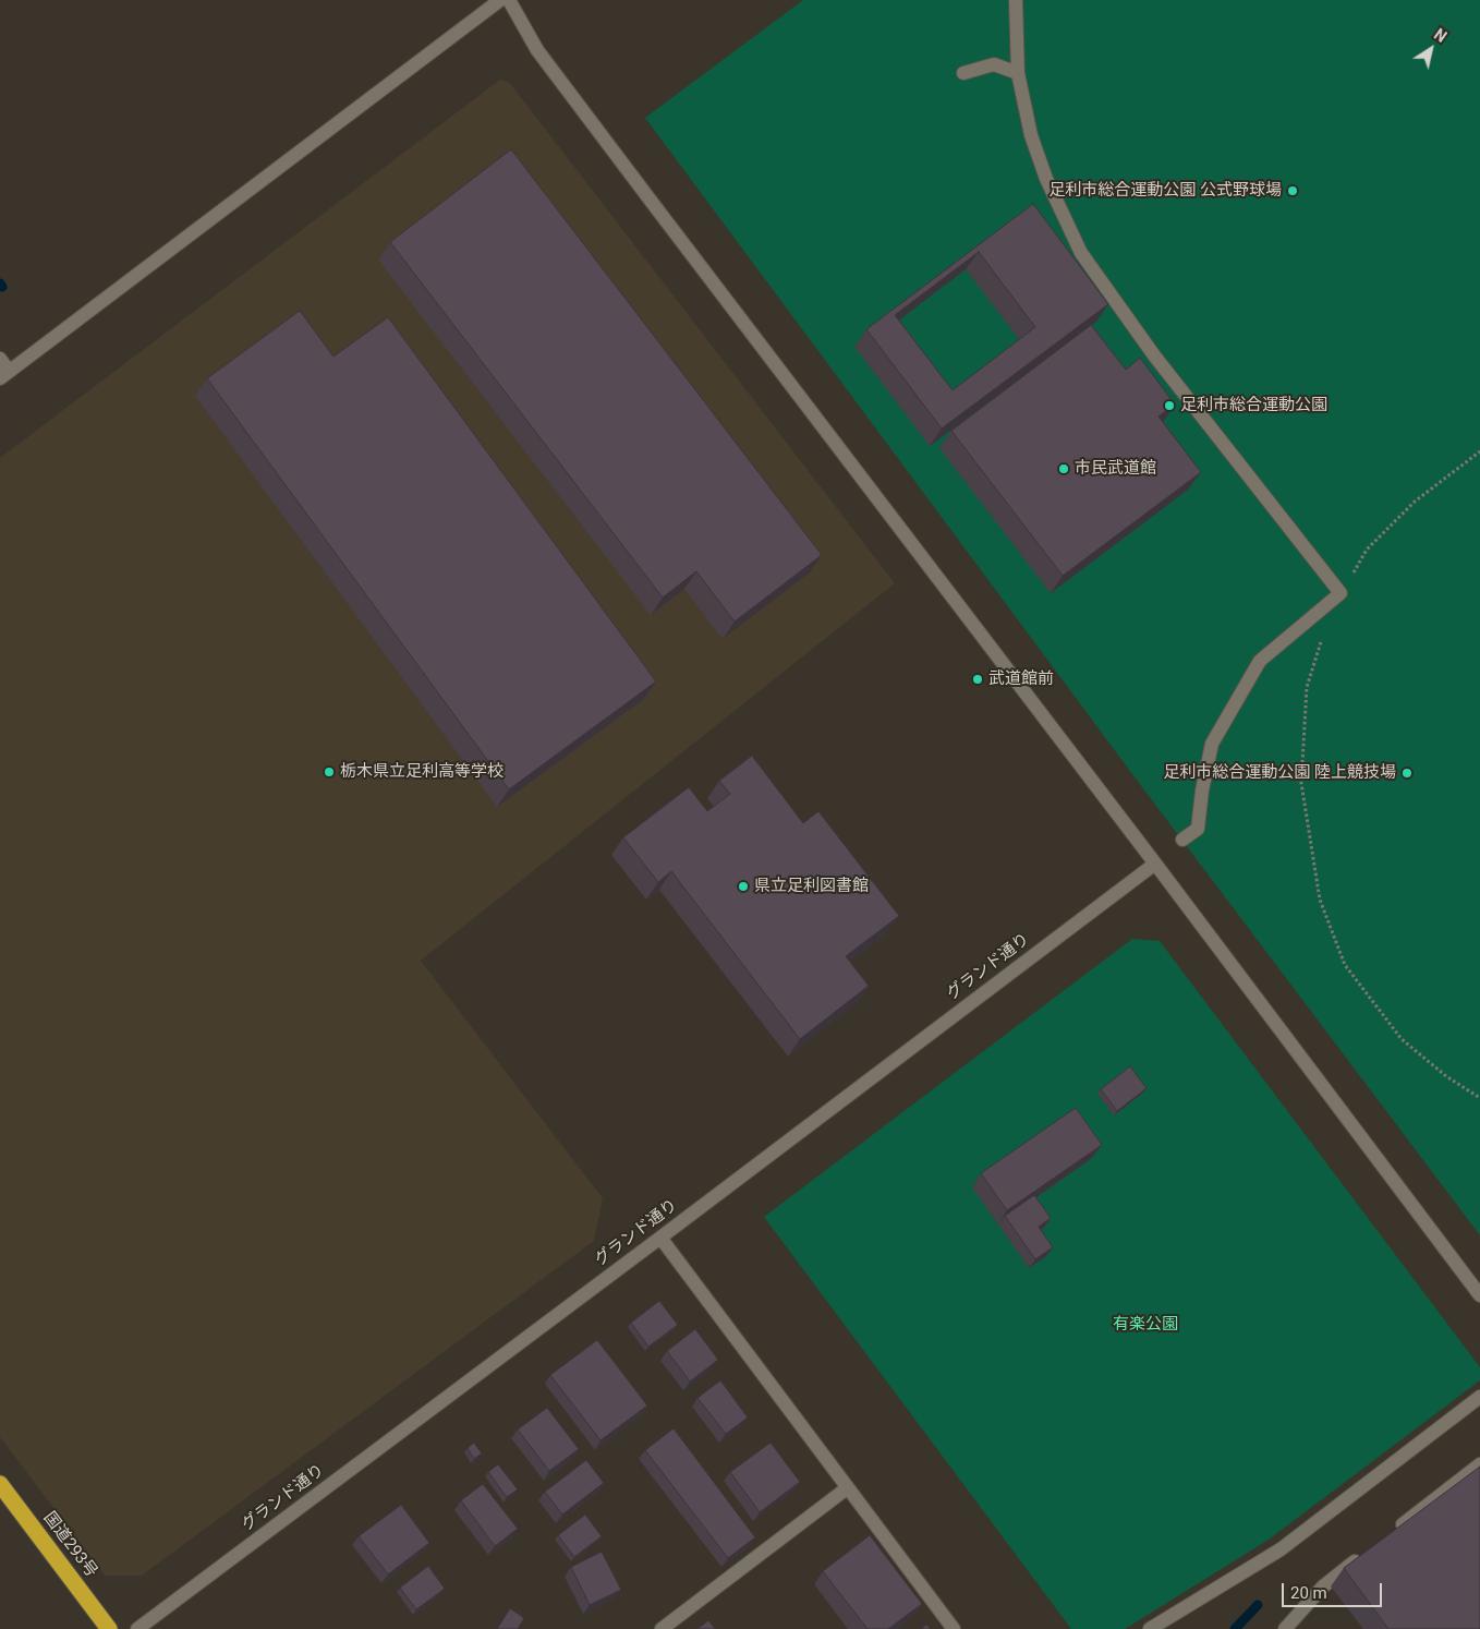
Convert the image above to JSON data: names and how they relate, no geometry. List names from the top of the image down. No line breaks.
{"streets":{"highway":["国道293号"],"street":["グランド通り"]},"parks":["有楽公園"],"places":["足利市総合運動公園 公式野球場","足利市総合運動公園","市民武道館","武道館前","栃木県立足利高等学校","足利市総合運動公園 陸上競技場","県立足利図書館"],"scale_bar":"20 m","north":"top right"}
